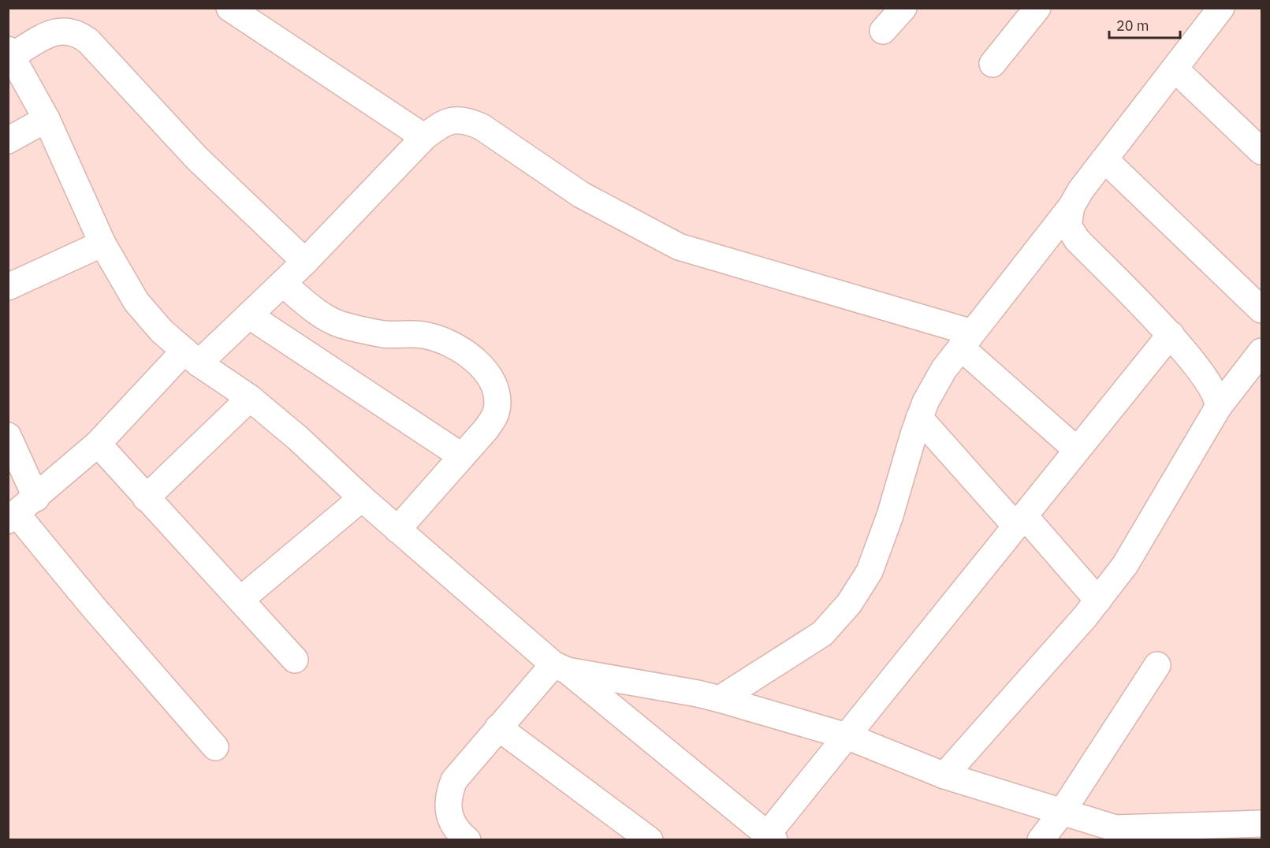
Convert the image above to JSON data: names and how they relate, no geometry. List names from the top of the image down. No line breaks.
{"scale_bar":"20 m"}
